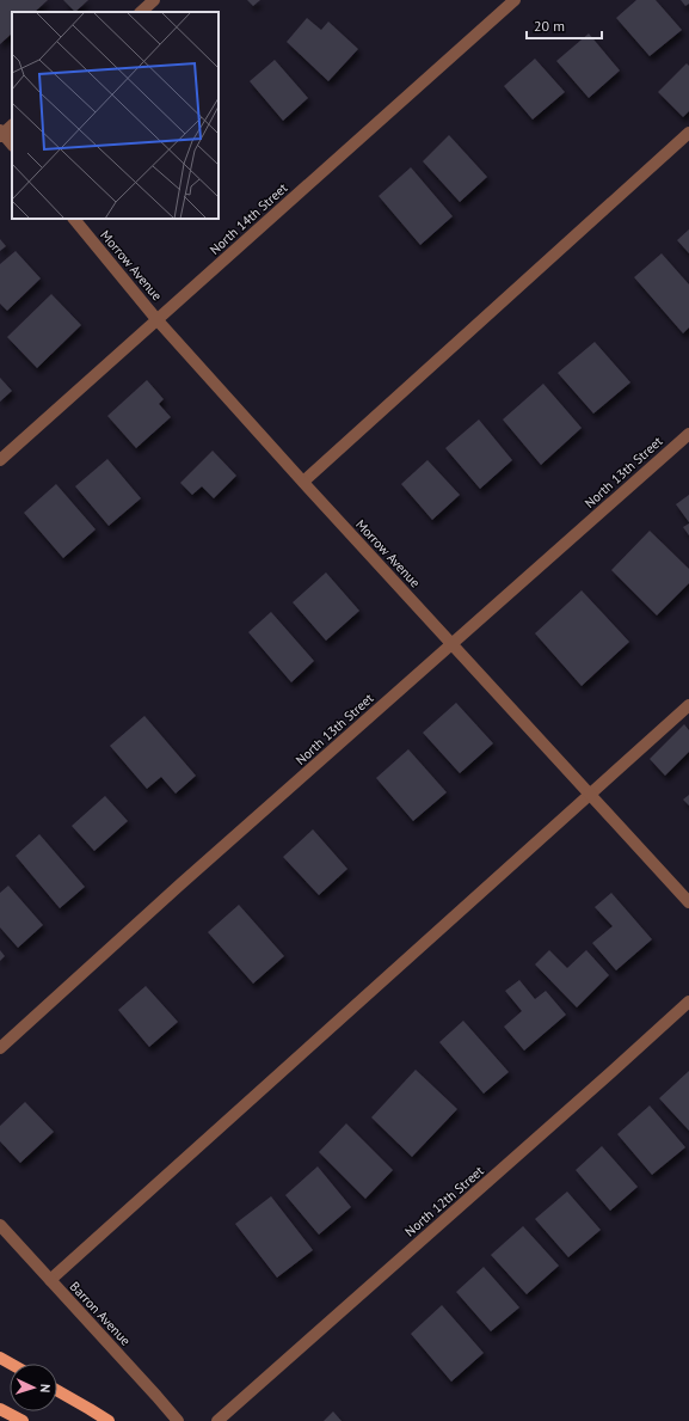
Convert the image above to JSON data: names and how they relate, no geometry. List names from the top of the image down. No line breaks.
{"streets":{"street":["North 14th Street","Morrow Avenue","North 13th Street","North 12th Street","Barron Avenue"]},"crossings":[["North 14th Street","Morrow Avenue"],["Morrow Avenue","North 13th Street"]],"scale_bar":"20 m","north":"right"}
